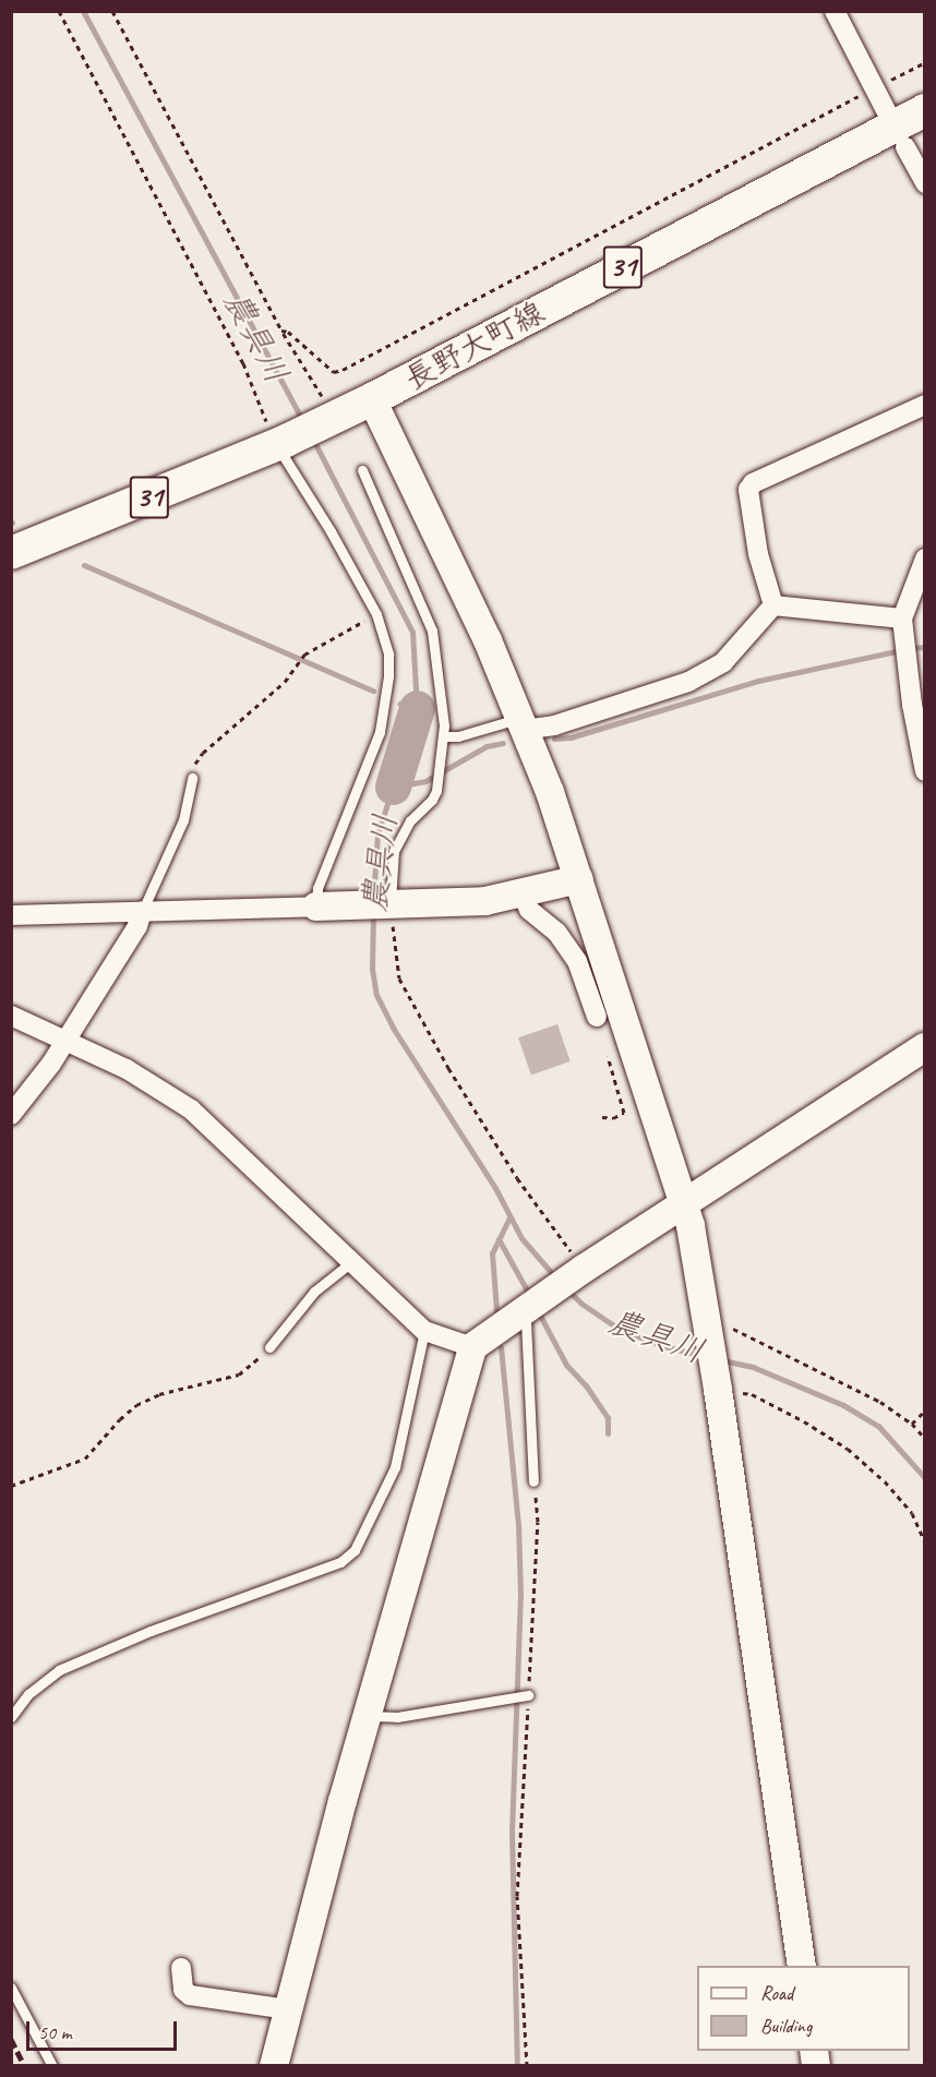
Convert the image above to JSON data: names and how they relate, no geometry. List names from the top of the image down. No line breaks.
{"streets":{"main road":["31","長野大町線"]},"water":["農具川"],"legend":["Road","Building"],"scale_bar":"50 m"}
